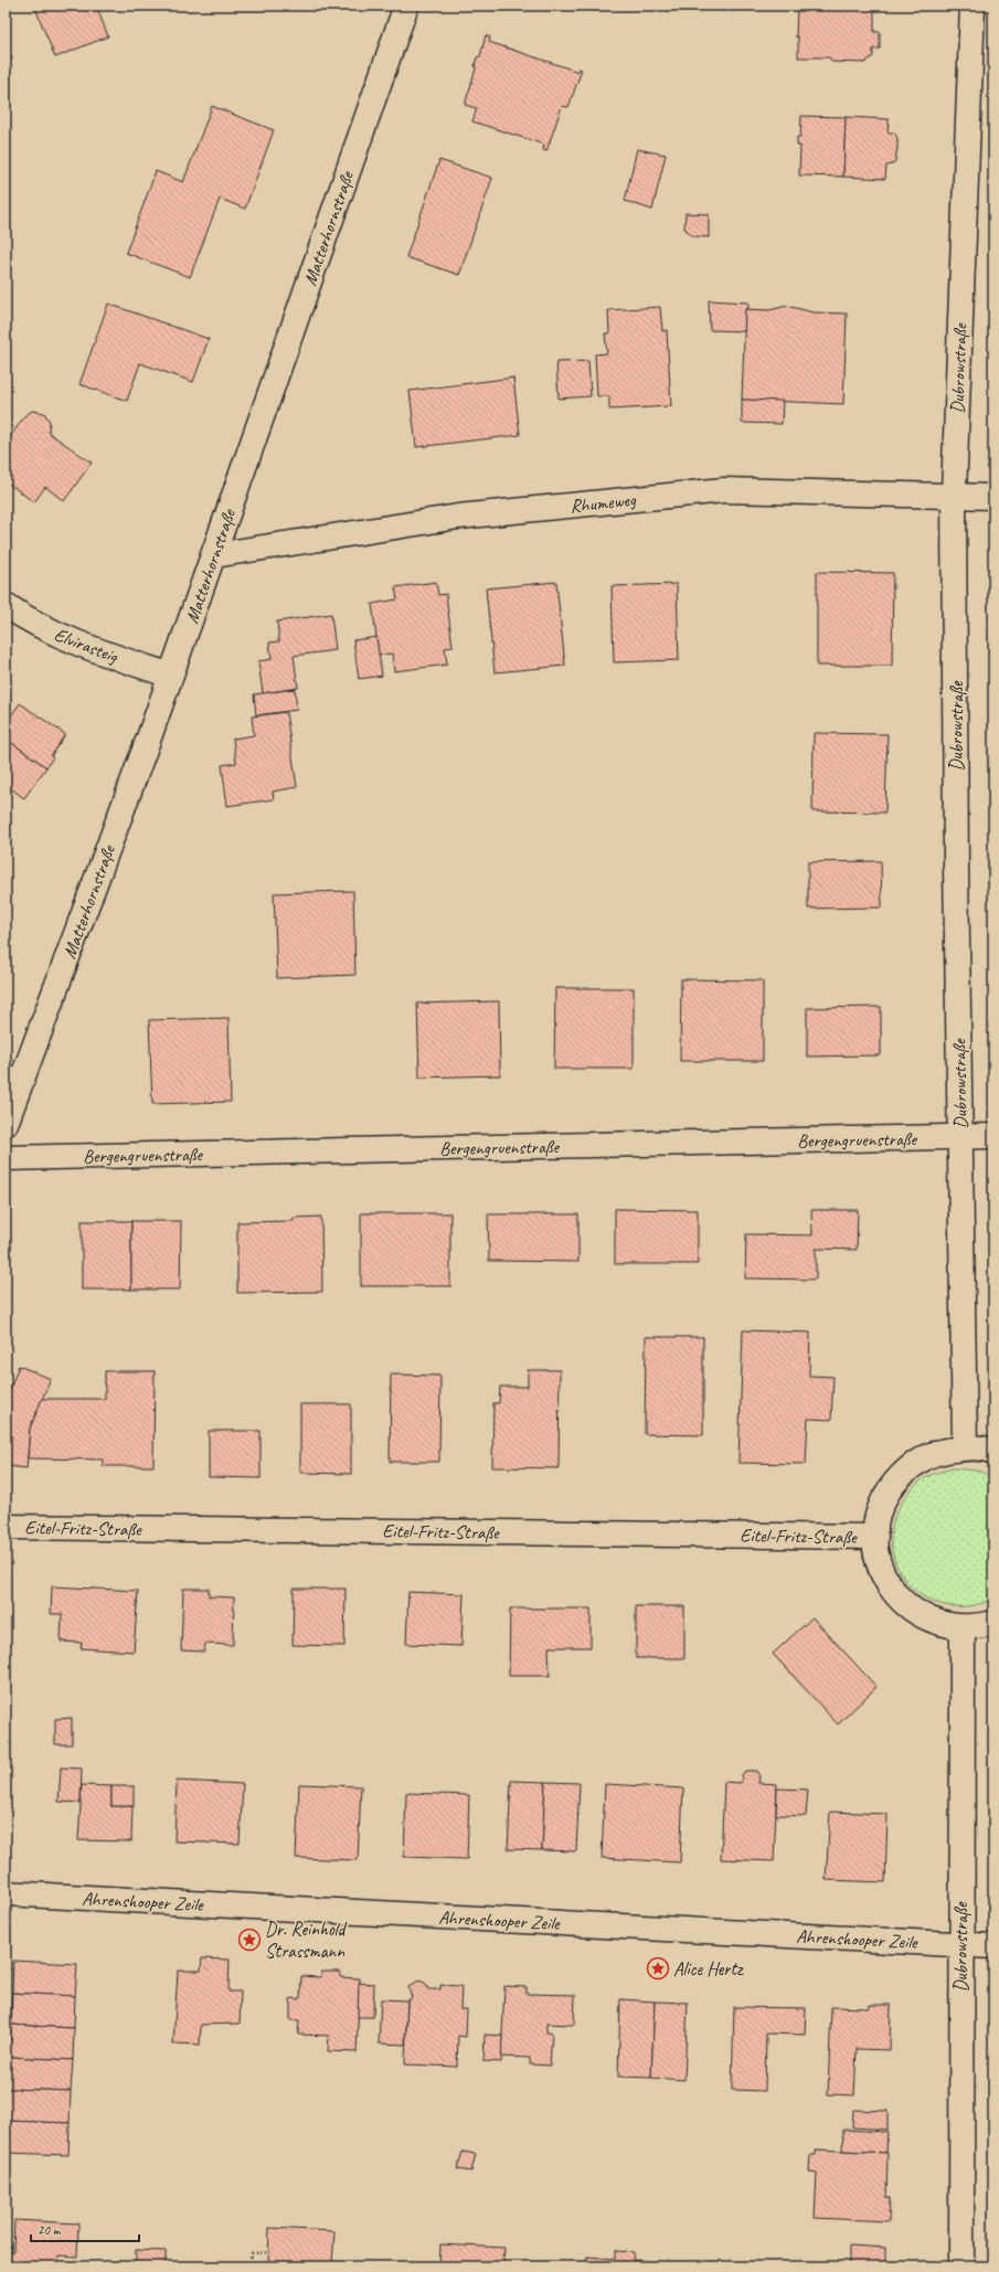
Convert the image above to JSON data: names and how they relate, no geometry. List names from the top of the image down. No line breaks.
{"streets":{"street":["Matterhornstraße","Dubrowstraße","Rhumeweg","Elvirasteig","Bergengruenstraße","Eitel-Fritz-Straße","Ahrenshooper Zeile"]},"crossings":[["Matterhornstraße","Rhumeweg"],["Matterhornstraße","Elvirasteig"],["Dubrowstraße","Rhumeweg"],["Dubrowstraße","Bergengruenstraße"],["Dubrowstraße","Ahrenshooper Zeile"]],"places":{"place":["Dr. Reinhold Strassmann","Alice Hertz"]},"scale_bar":"20 m"}
